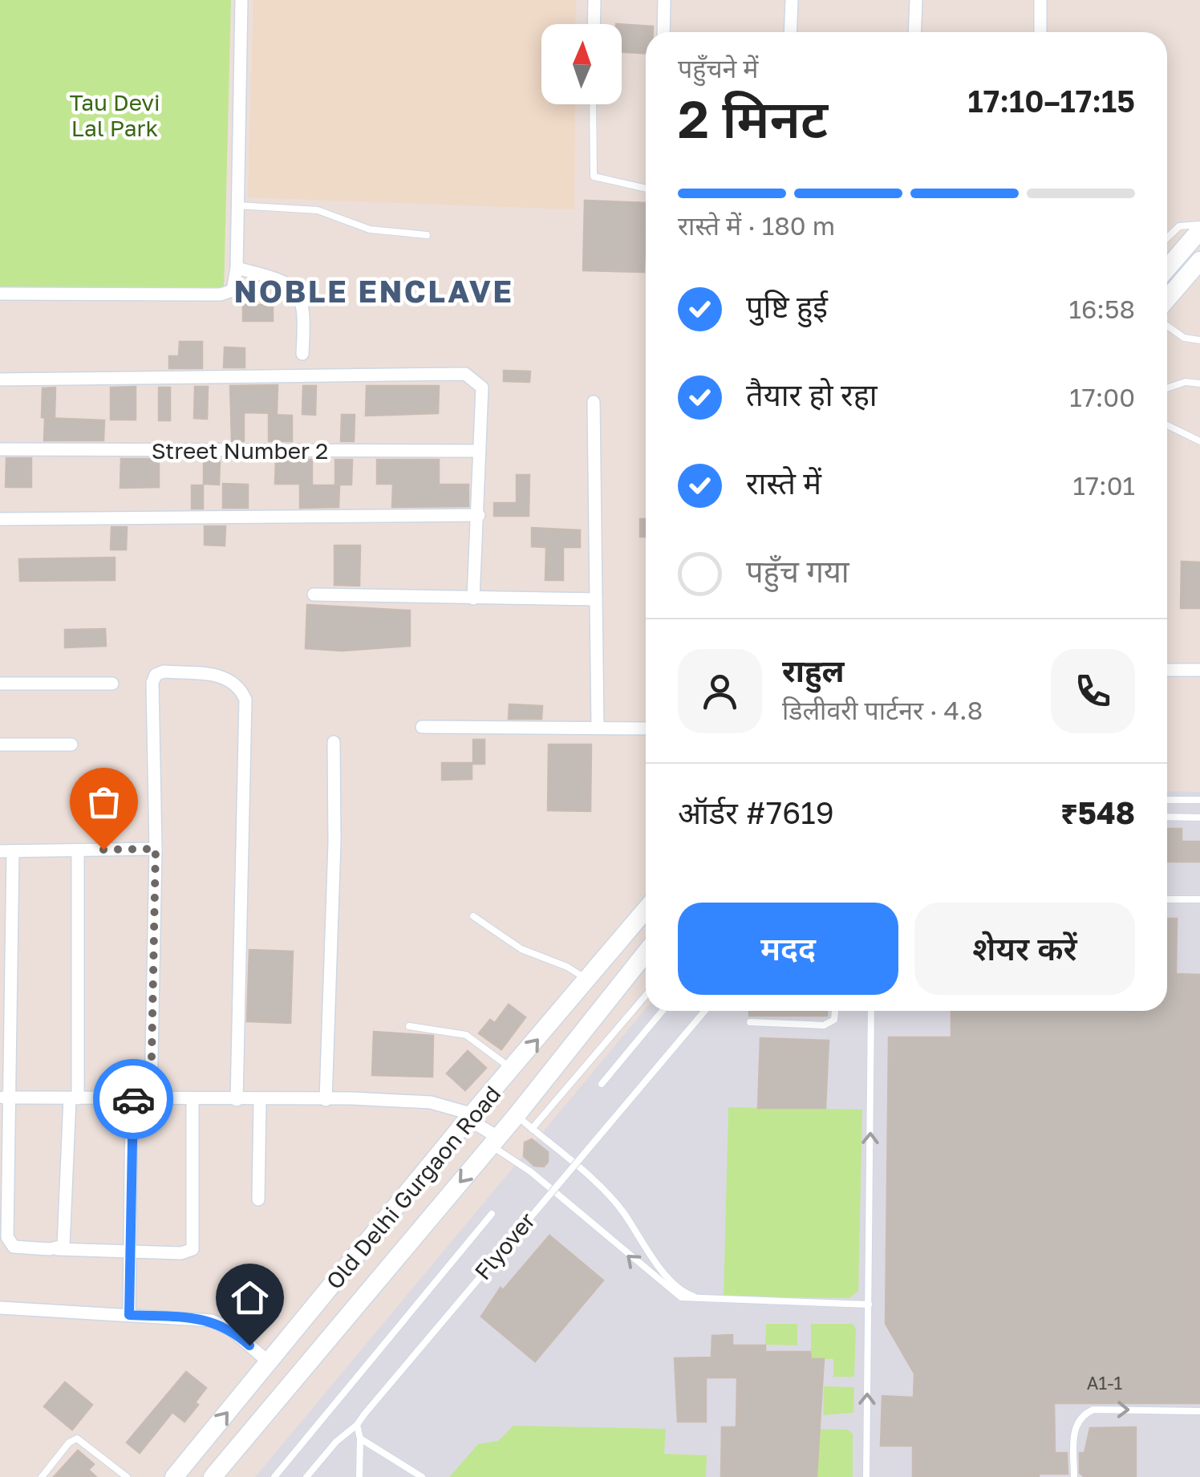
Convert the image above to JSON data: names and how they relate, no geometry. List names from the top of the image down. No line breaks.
{"streets":{"main road":["Old Delhi Gurgaon Road"],"street":["Street Number 2"],"lane":["Flyover"]},"districts":["NOBLE ENCLAVE"],"parks":["Tau Devi Lal Park"],"house_numbers":["A1-1"],"north":"top","page":{"heading":["2 मिनट","पहुँचने में","17:10–17:15"],"panel":["राहुल","डिलीवरी पार्टनर · 4.8","ऑर्डर #7619","₹548"],"bar":"रास्ते में · 180 m","list":[["पुष्टि हुई","16:58"],["तैयार हो रहा","17:00"],["रास्ते में","17:01"],"पहुँच गया"],"buttons":["मदद","शेयर करें"]}}
